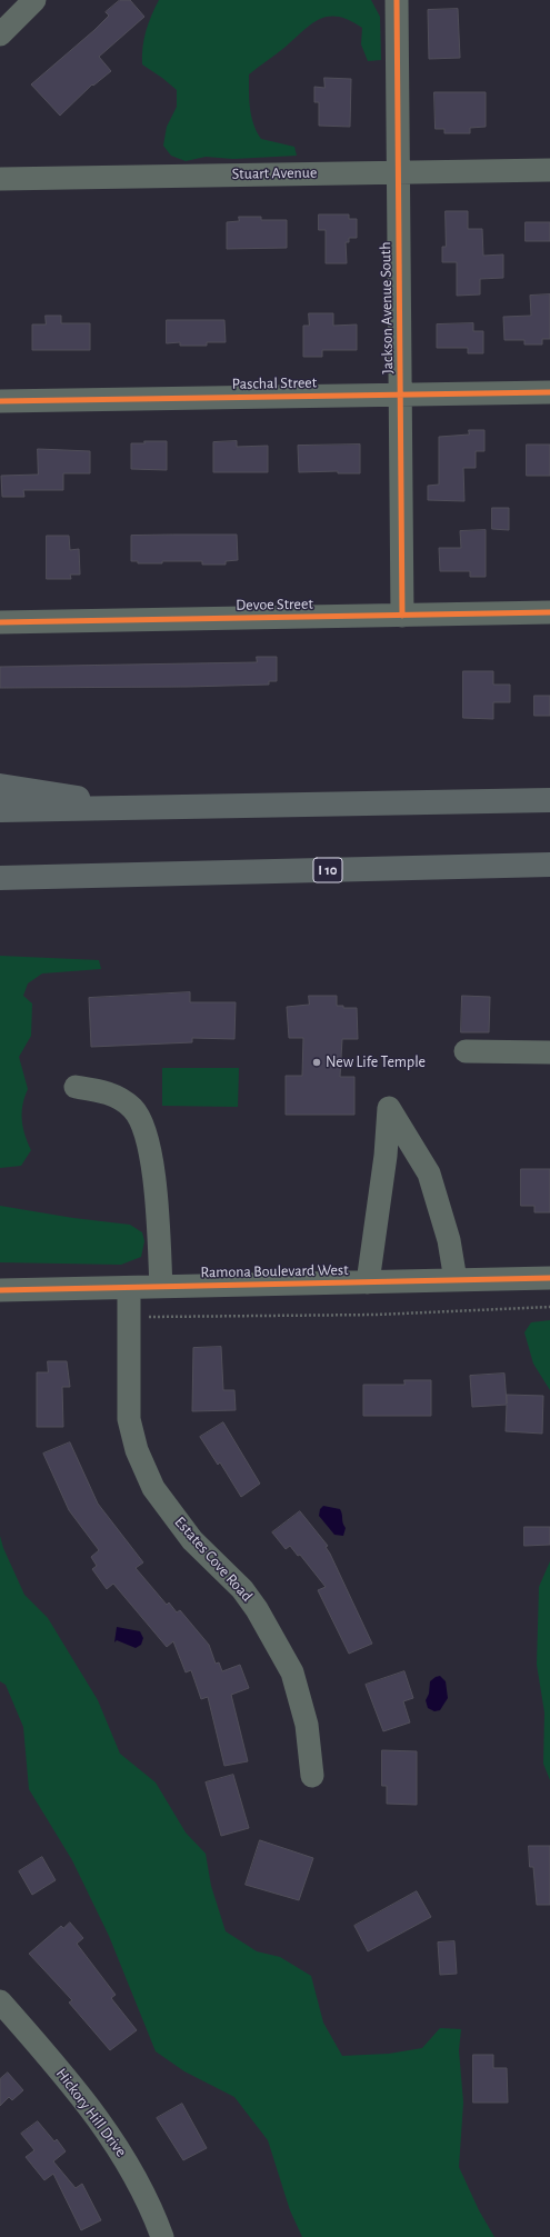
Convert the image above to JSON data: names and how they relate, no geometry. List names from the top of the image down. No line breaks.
{"streets":{"highway":["I 10"],"street":["Stuart Avenue","Jackson Avenue South","Paschal Street","Devoe Street","Ramona Boulevard West","Estates Cove Road","Hickory Hill Drive"]},"crossings":[["Stuart Avenue","Jackson Avenue South"],["Jackson Avenue South","Paschal Street"],["Jackson Avenue South","Devoe Street"],["Ramona Boulevard West","Estates Cove Road"]],"places":["New Life Temple"]}
